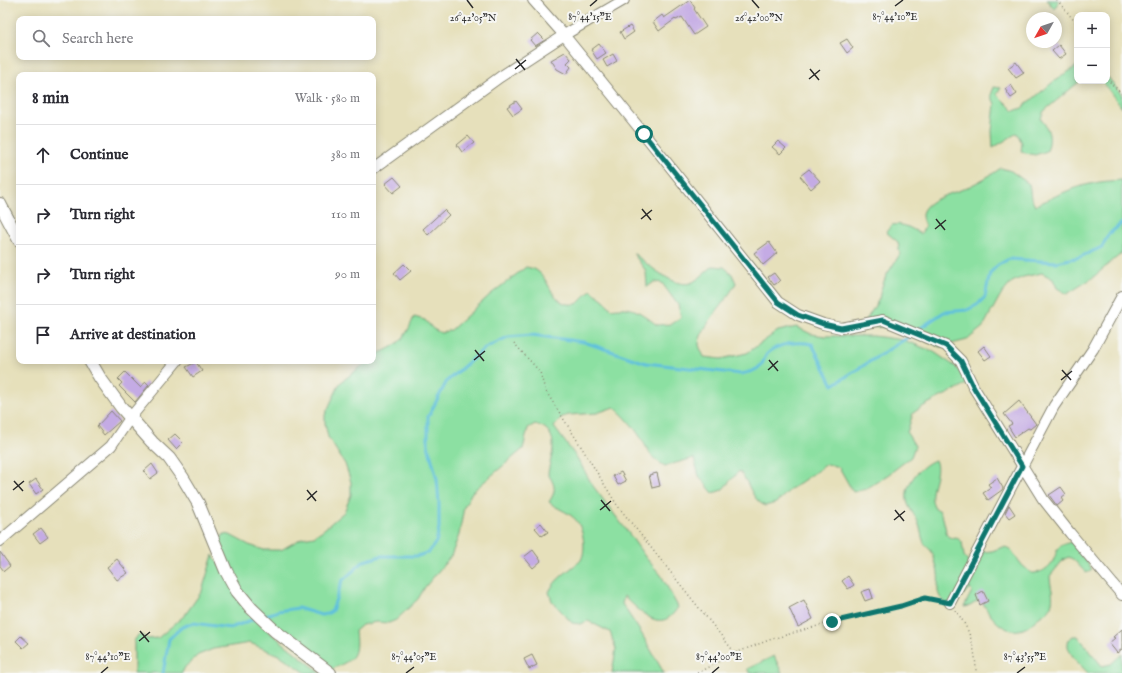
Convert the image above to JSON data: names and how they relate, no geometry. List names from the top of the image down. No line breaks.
{"north":"bottom left","page":{"map_buttons":["+","−"],"search":"Search here","heading":["8 min","Walk · 580 m"],"list":[["Continue","380 m"],["Turn right","110 m"],["Turn right","90 m"],"Arrive at destination"]},"coordinates":["87°44'10\"E","87°44'15\"E","26°42'05\"N","26°42'00\"N","87°44'05\"E","87°44'00\"E","87°43'55\"E"]}
